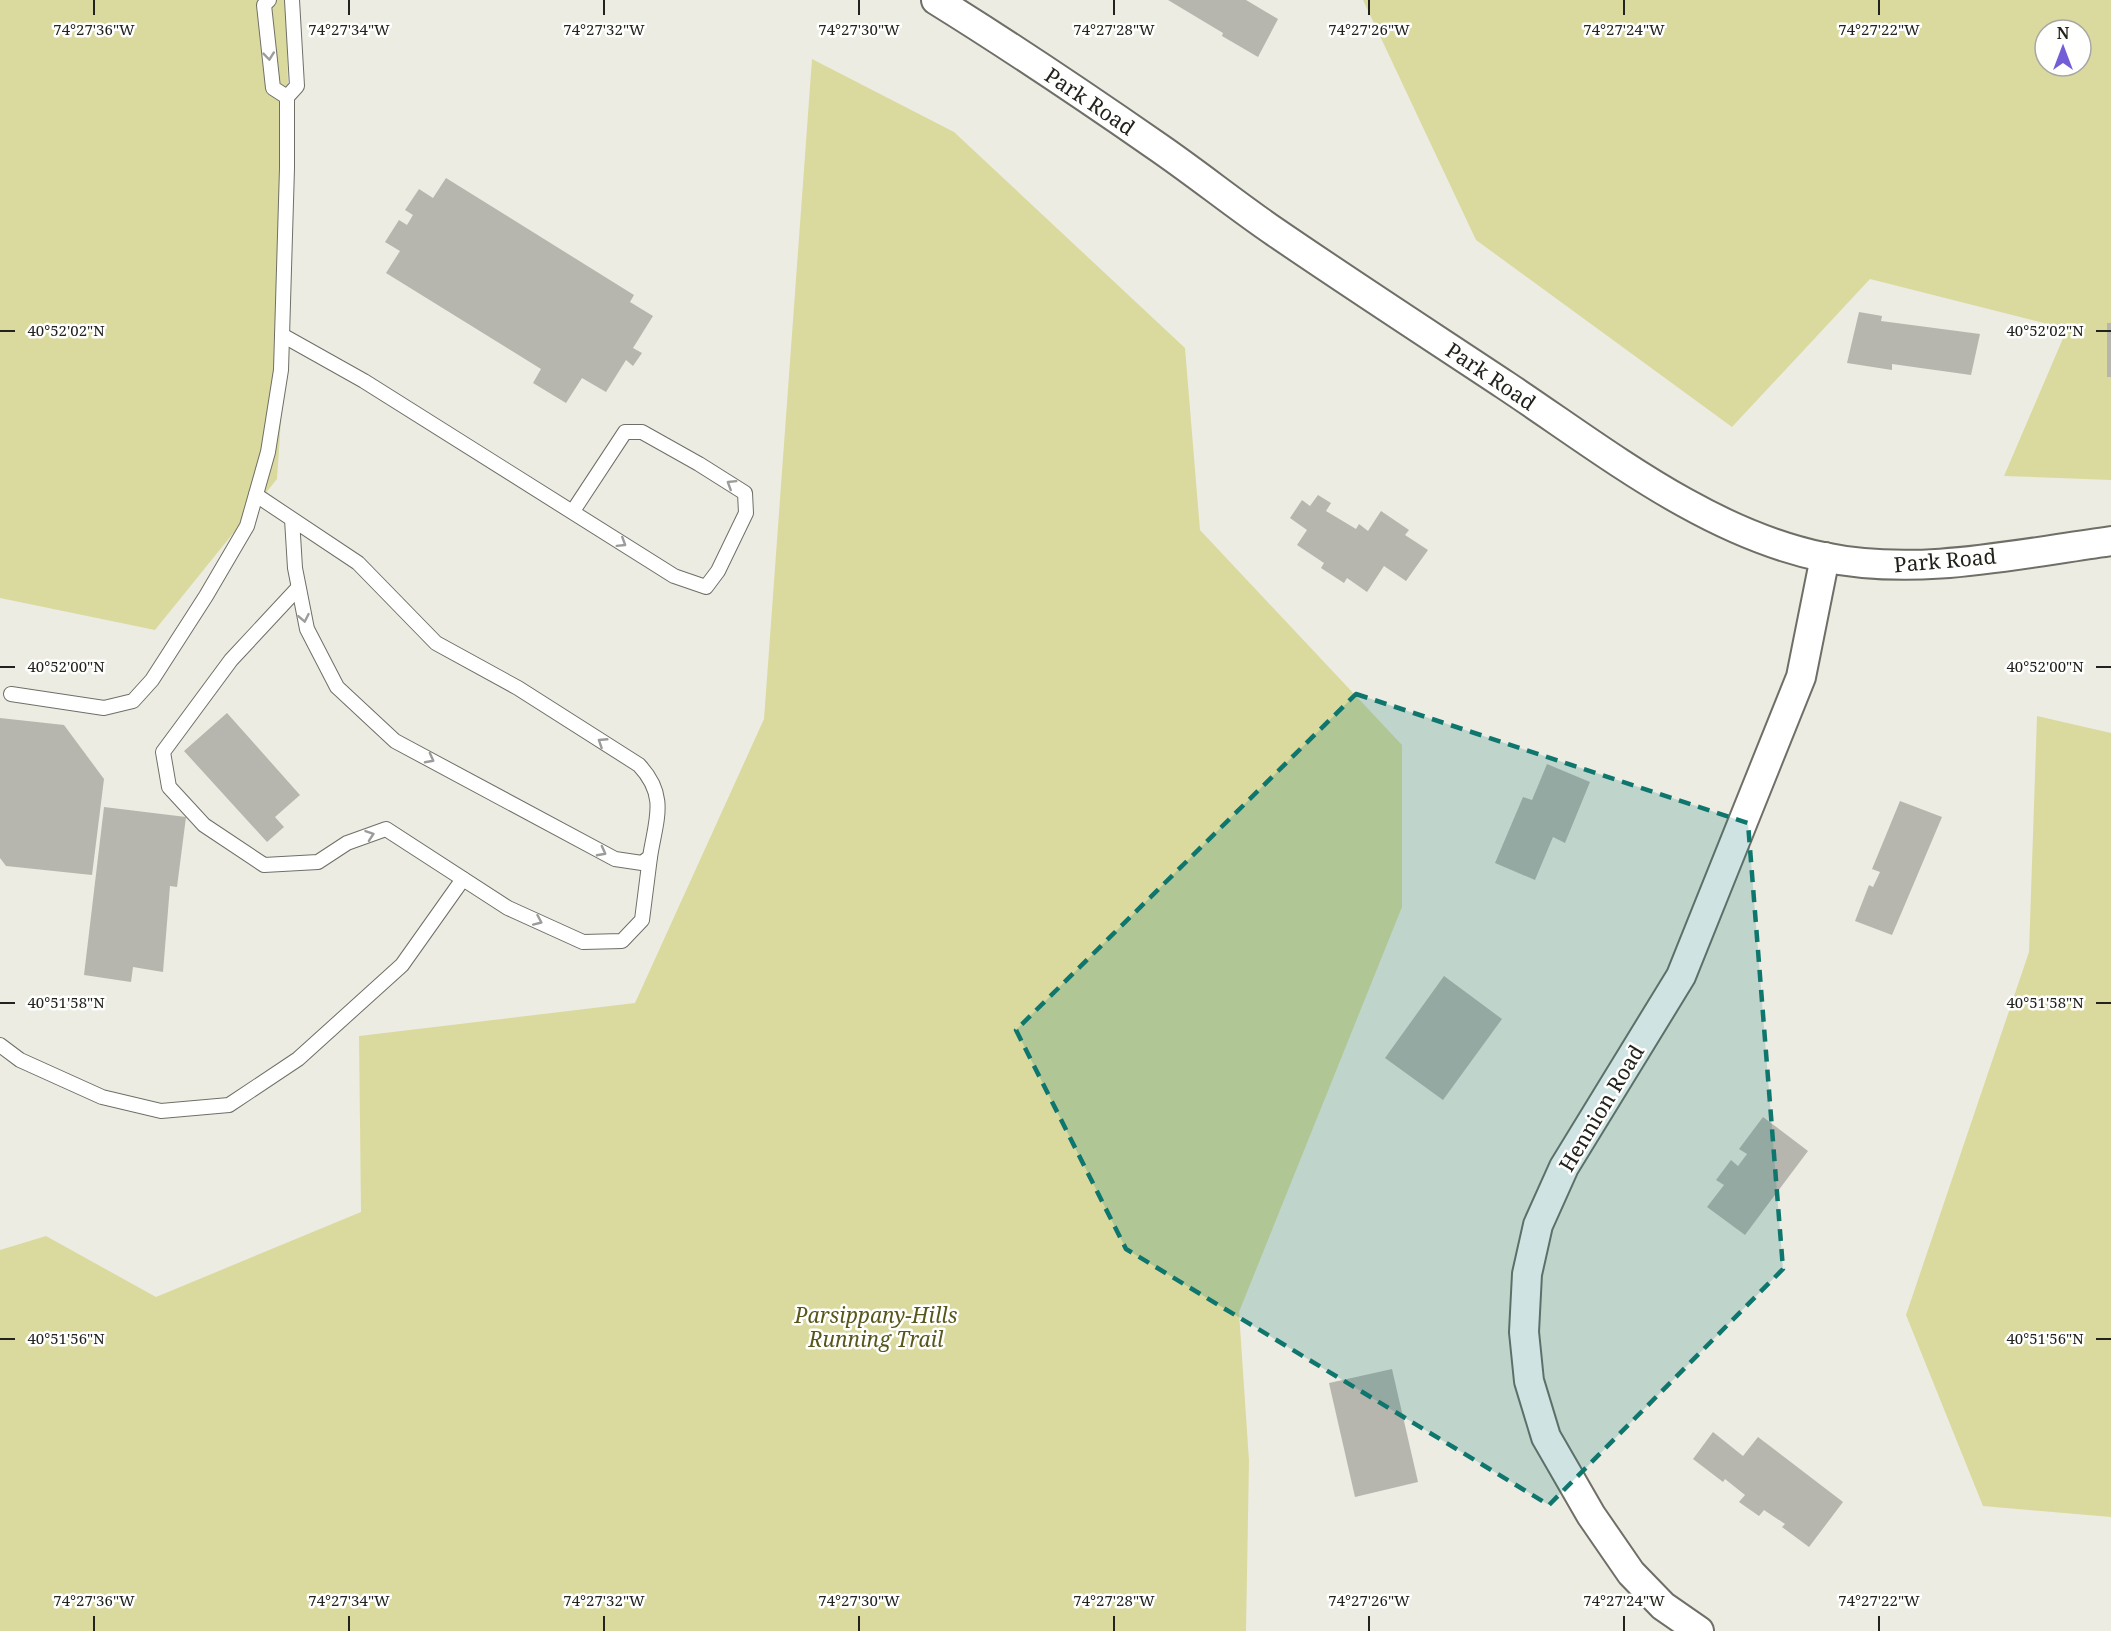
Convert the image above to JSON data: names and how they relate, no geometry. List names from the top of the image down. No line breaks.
{"streets":{"street":["Park Road","Hennion Road"]},"crossings":[["Park Road","Hennion Road"]],"parks":["Parsippany-Hills Running Trail"],"north":"top","coordinates":["74°27'36\"W","74°27'34\"W","74°27'32\"W","74°27'30\"W","74°27'28\"W","74°27'26\"W","74°27'24\"W","74°27'22\"W","40°52'02\"N","40°52'00\"N","40°51'58\"N","40°51'56\"N"]}
